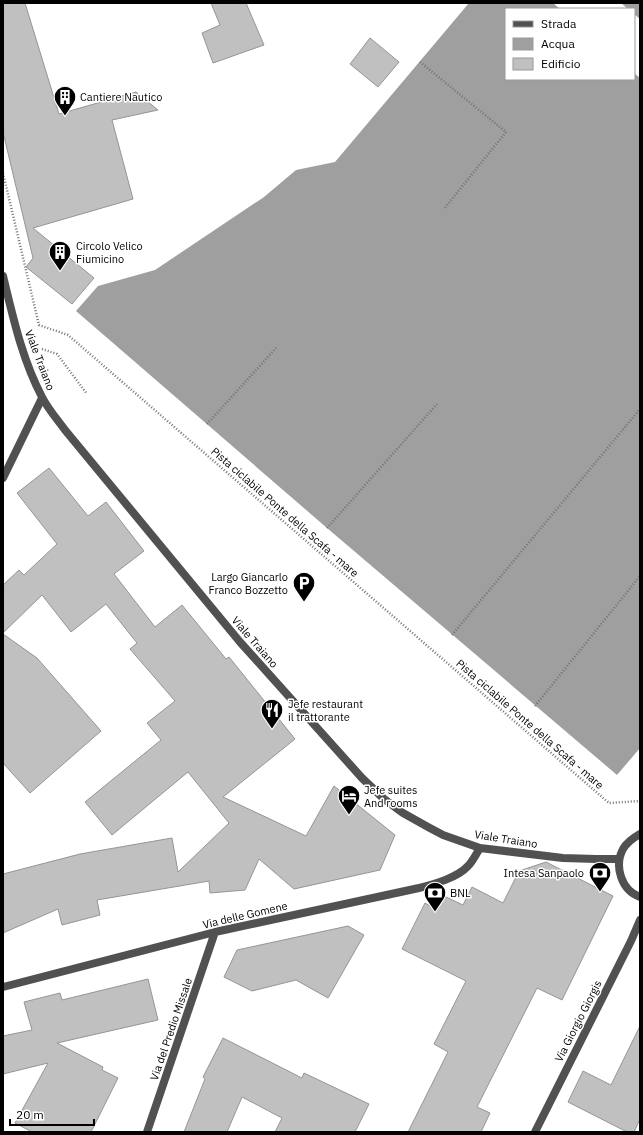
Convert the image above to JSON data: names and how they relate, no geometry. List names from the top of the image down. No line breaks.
{"streets":{"street":["Viale Traiano","Via delle Gomene","Via Giorgio Giorgis","Via del Predio Missale"],"path":["Pista ciclabile Ponte della Scafa - mare"]},"crossings":[["Viale Traiano","Via delle Gomene"],["Via delle Gomene","Via del Predio Missale"]],"places":{"building":["Cantiere Nautico","Circolo Velico Fiumicino"],"parking":["Largo Giancarlo Franco Bozzetto"],"restaurant":["Jefe restaurant il trattorante"],"hotel":["Jefe suites And rooms"],"bank":["Intesa Sanpaolo","BNL"]},"legend":["Strada","Acqua","Edificio"],"scale_bar":"20 m"}
